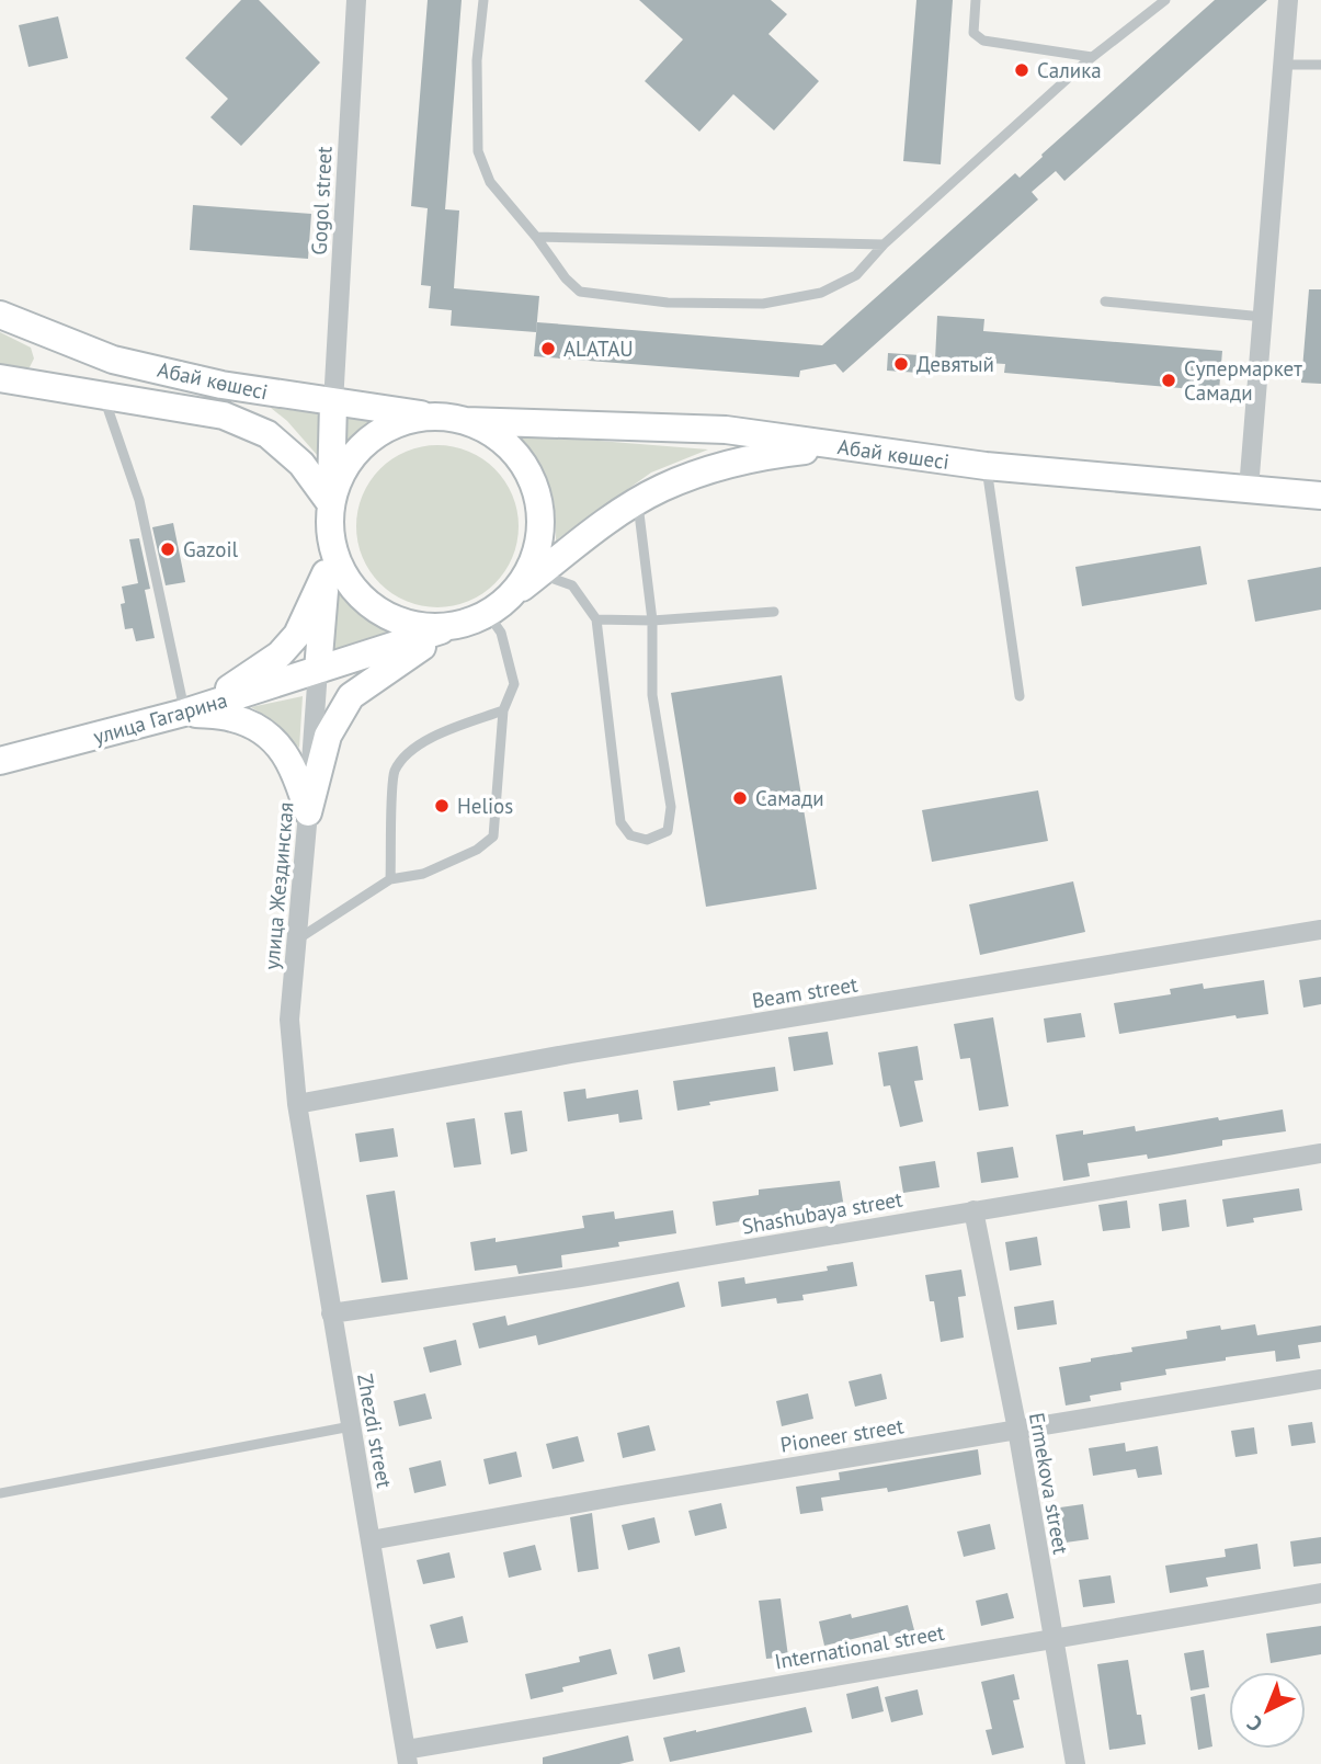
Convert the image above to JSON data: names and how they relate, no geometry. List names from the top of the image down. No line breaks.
{"streets":{"main road":["Абай көшесі","улица Гагарина"],"street":["Gogol street","улица Жездинская","Beam street","Shashubaya street","Zhezdi street","Pioneer street","Ermekova street","International street"]},"crossings":[["Gogol street","Абай көшесі"],["Абай көшесі","улица Гагарина"],["улица Гагарина","улица Жездинская"],["улица Жездинская","Beam street"],["улица Жездинская","Zhezdi street"],["Beam street","Zhezdi street"],["Shashubaya street","Zhezdi street"],["Shashubaya street","Ermekova street"],["Zhezdi street","Pioneer street"],["Zhezdi street","International street"],["Pioneer street","Ermekova street"],["Ermekova street","International street"]],"places":["Салика","ALATAU","Девятый","Супермаркет Самади","Gazoil","Самади","Helios"],"north":"bottom left"}
